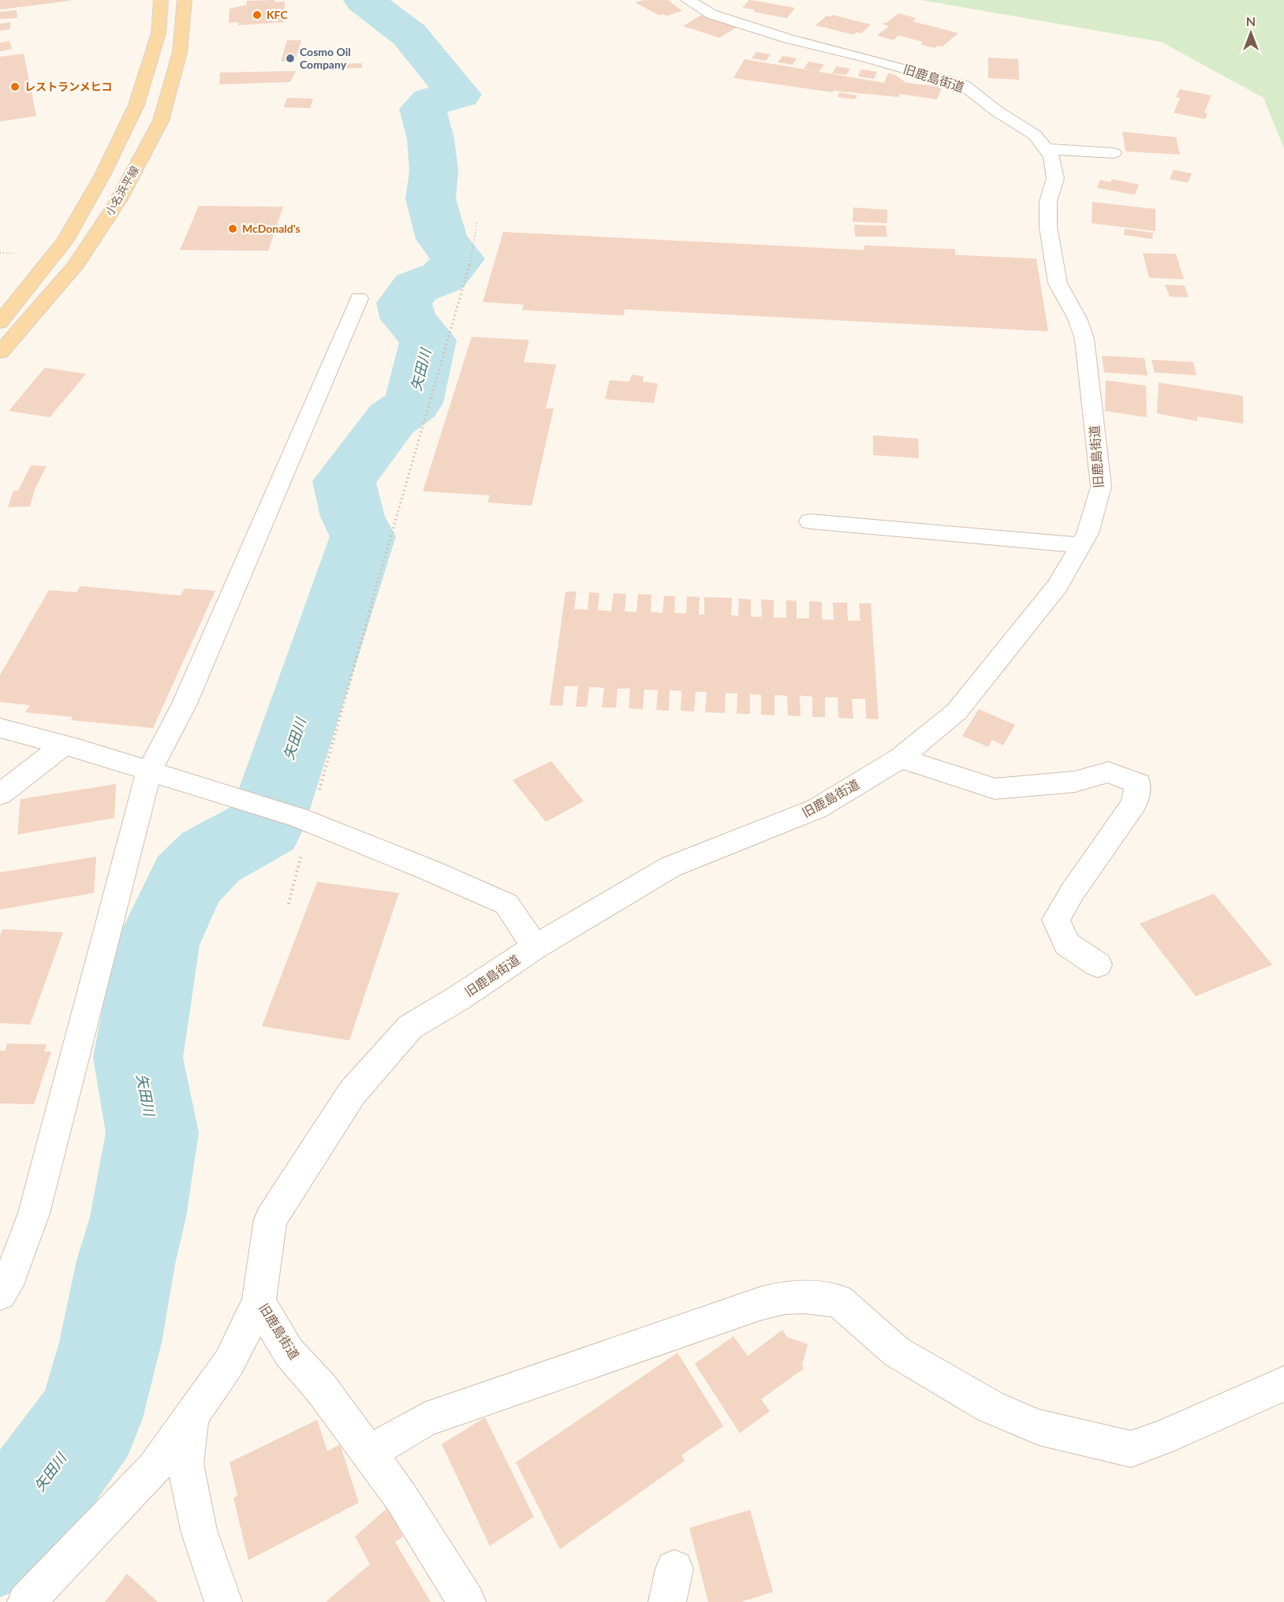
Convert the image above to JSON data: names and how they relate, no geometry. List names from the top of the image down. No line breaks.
{"streets":{"main road":["小名浜平線"],"street":["旧鹿島街道"]},"water":["矢田川"],"places":["KFC","Cosmo Oil Company","レストランメヒコ","McDonald's"],"north":"top"}
